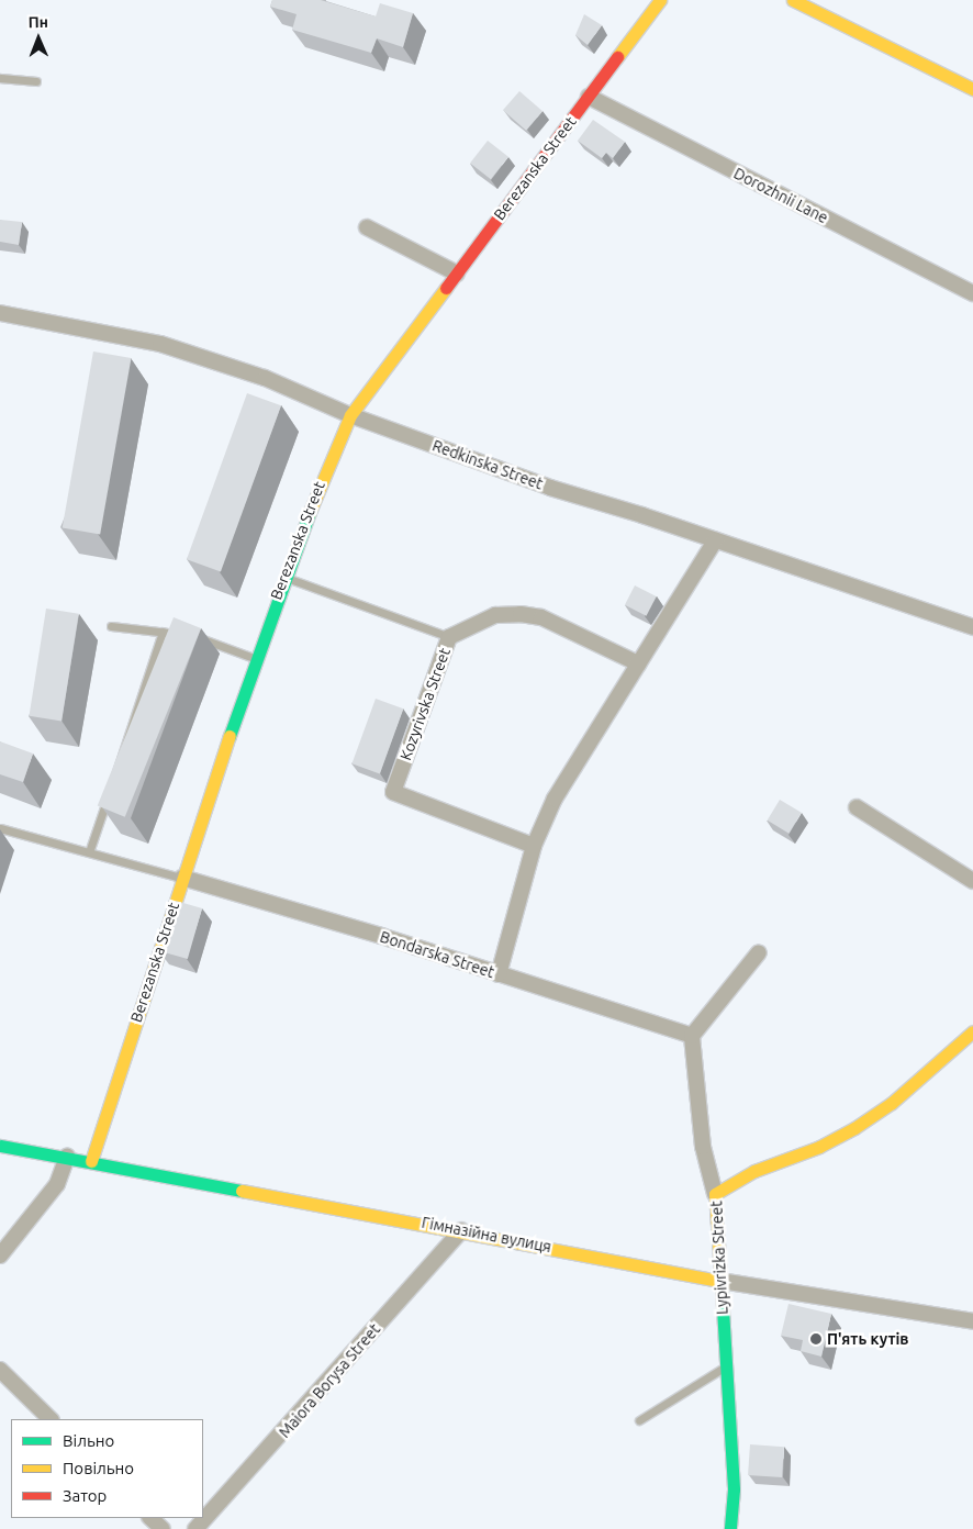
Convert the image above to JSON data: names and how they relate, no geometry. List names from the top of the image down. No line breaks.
{"streets":{"street":["Berezanska Street","Dorozhnii Lane","Redkinska Street","Kozyrivska Street","Bondarska Street","Гімназійна вулиця","Lypivrizka Street","Maiora Borysa Street"]},"crossings":[["Berezanska Street","Dorozhnii Lane"],["Berezanska Street","Redkinska Street"],["Berezanska Street","Bondarska Street"],["Berezanska Street","Гімназійна вулиця"],["Гімназійна вулиця","Lypivrizka Street"],["Гімназійна вулиця","Maiora Borysa Street"]],"places":["П'ять кутів"],"legend":["Вільно","Повільно","Затор"],"north":"top"}
